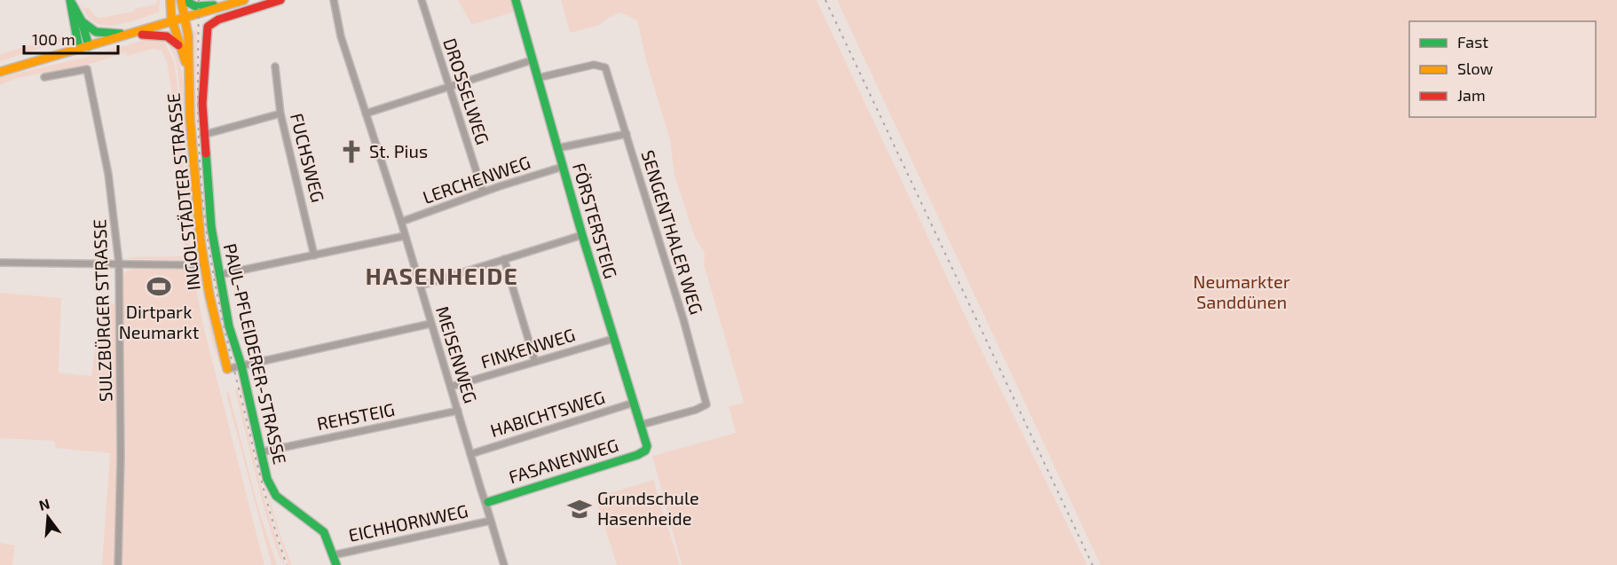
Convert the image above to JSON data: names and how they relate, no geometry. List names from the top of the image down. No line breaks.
{"streets":{"street":["DROSSELWEG","FUCHSWEG","LERCHENWEG","INGOLSTÄDTER STRASSE","FÖRSTERSTEIG","SENGENTHALER WEG","SULZBÜRGER STRASSE","FINKENWEG","PAUL-PFLEIDERER-STRASSE","MEISENWEG","HABICHTSWEG","REHSTEIG","FASANENWEG","EICHHORNWEG"]},"crossings":[["DROSSELWEG","LERCHENWEG"],["LERCHENWEG","FÖRSTERSTEIG"],["LERCHENWEG","MEISENWEG"],["FÖRSTERSTEIG","SENGENTHALER WEG"],["FÖRSTERSTEIG","FINKENWEG"],["FÖRSTERSTEIG","HABICHTSWEG"],["FÖRSTERSTEIG","FASANENWEG"],["FINKENWEG","MEISENWEG"],["PAUL-PFLEIDERER-STRASSE","REHSTEIG"],["PAUL-PFLEIDERER-STRASSE","EICHHORNWEG"],["MEISENWEG","HABICHTSWEG"],["MEISENWEG","REHSTEIG"],["MEISENWEG","FASANENWEG"],["MEISENWEG","EICHHORNWEG"]],"districts":["HASENHEIDE"],"parks":["Neumarkter Sanddünen"],"places":{"church":["St. Pius"],"sports":["Dirtpark Neumarkt"],"school or university":["Grundschule Hasenheide"]},"legend":["Fast","Slow","Jam"],"scale_bar":"100 m","north":"top"}
